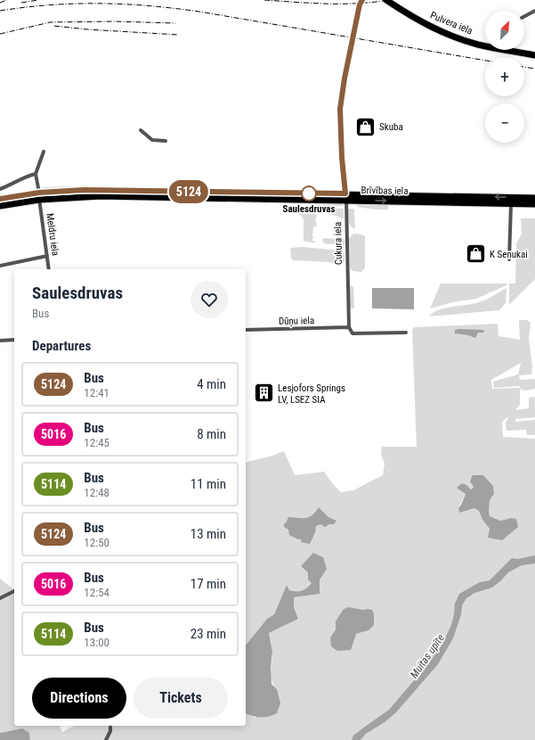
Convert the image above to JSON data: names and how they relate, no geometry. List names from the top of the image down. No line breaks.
{"streets":{"highway":["Pulvera iela","Brīvības iela"],"main road":["Cukura iela"],"street":["Meldru iela","Dūņu iela"]},"crossings":[["Brīvības iela","Meldru iela"],["Brīvības iela","Cukura iela"],["Cukura iela","Dūņu iela"]],"water":["Muitas upīte"],"places":{"shop":["Skuba","K Senukai"],"other":["Saulesdruvas"],"building":["Lesjofors Springs LV, LSEZ SIA"]},"lines":["bus line 5124"],"north":"top right","page":{"on_map":"5124","map_buttons":["+","−"],"heading":[["Saulesdruvas","Bus"],"Departures"],"list":[{"mark":"5124","name":"Bus","note":"12:41","value":"4 min"},{"mark":"5016","name":"Bus","note":"12:45","value":"8 min"},{"mark":"5114","name":"Bus","note":"12:48","value":"11 min"},{"mark":"5124","name":"Bus","note":"12:50","value":"13 min"},{"mark":"5016","name":"Bus","note":"12:54","value":"17 min"},{"mark":"5114","name":"Bus","note":"13:00","value":"23 min"}],"buttons":["Directions","Tickets"]}}
